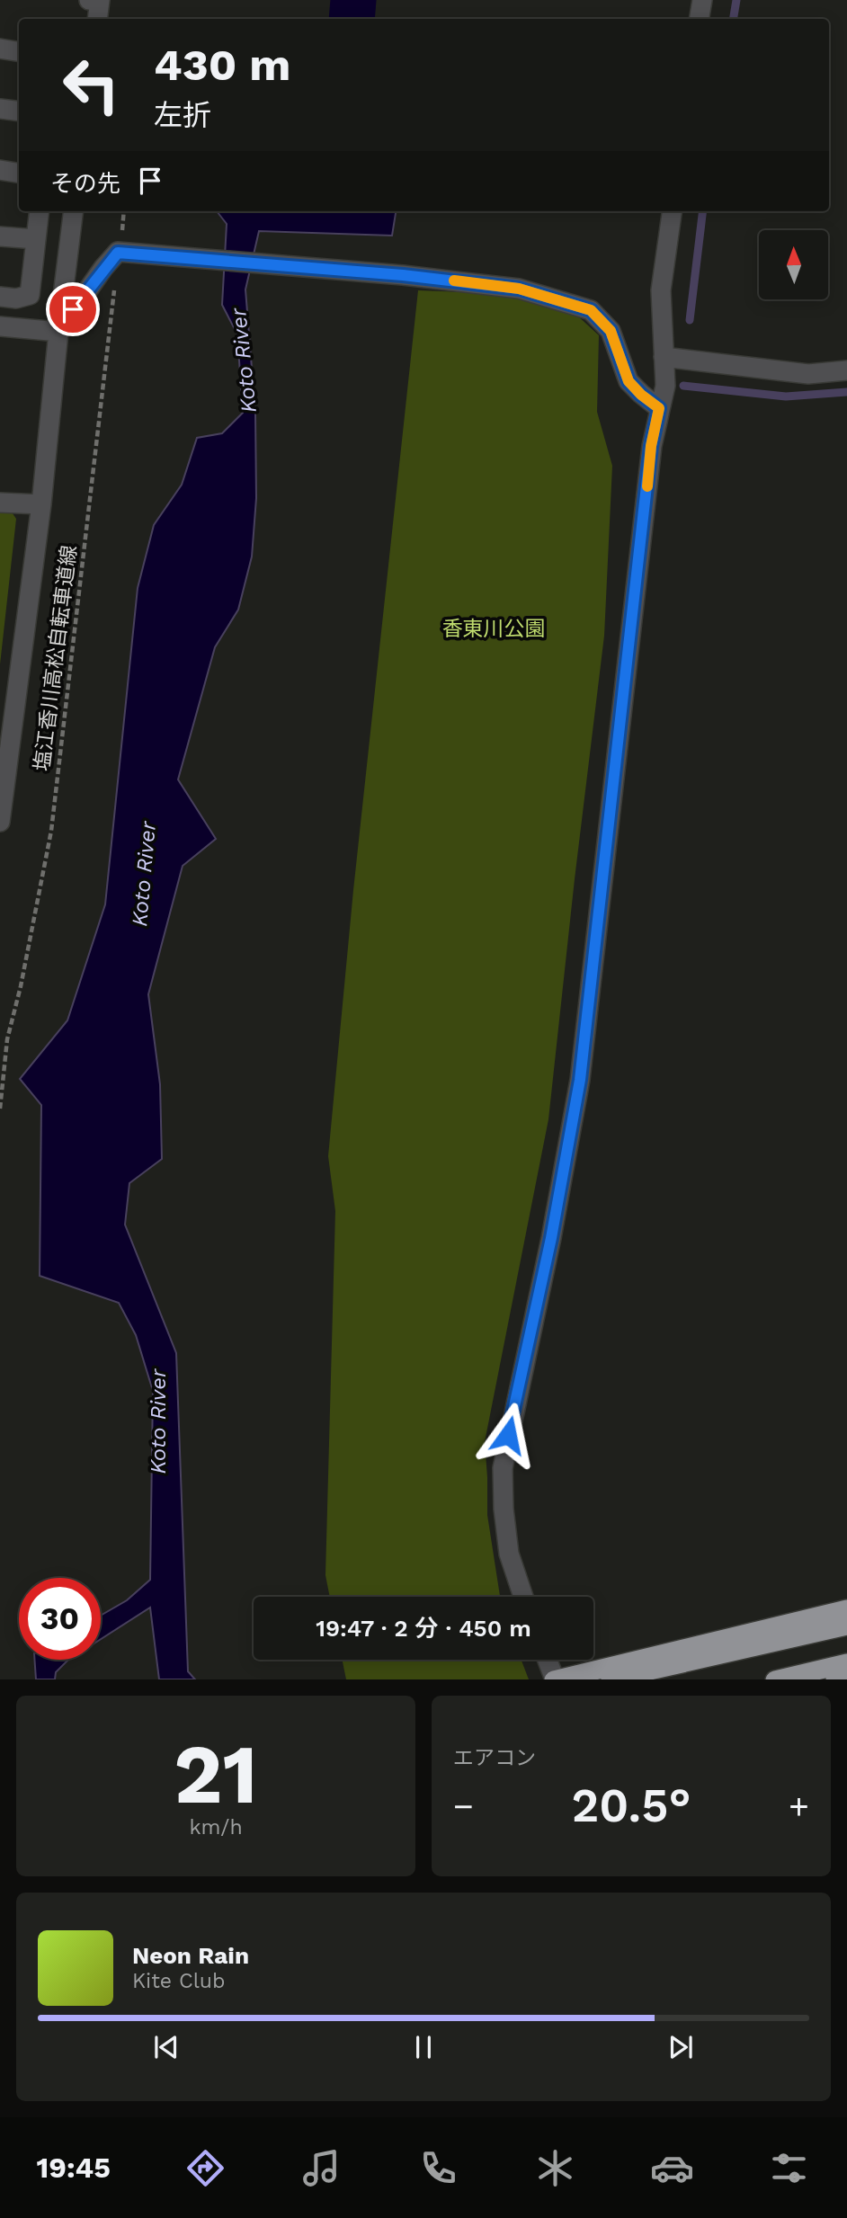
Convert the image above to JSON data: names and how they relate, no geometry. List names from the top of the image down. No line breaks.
{"streets":{"path":["塩江香川高松自転車道線"]},"water":["Koto River"],"parks":["香東川公園"],"north":"top","page":{"turn":["430 m","左折"],"then":"その先","limit":"30","trip":"19:47 · 2 分 · 450 m","tile":[["21","km/h"],"エアコン"],"heat":["−","20.5°","+"],"song":["Neon Rain","Kite Club"],"tabs":"19:45"}}
